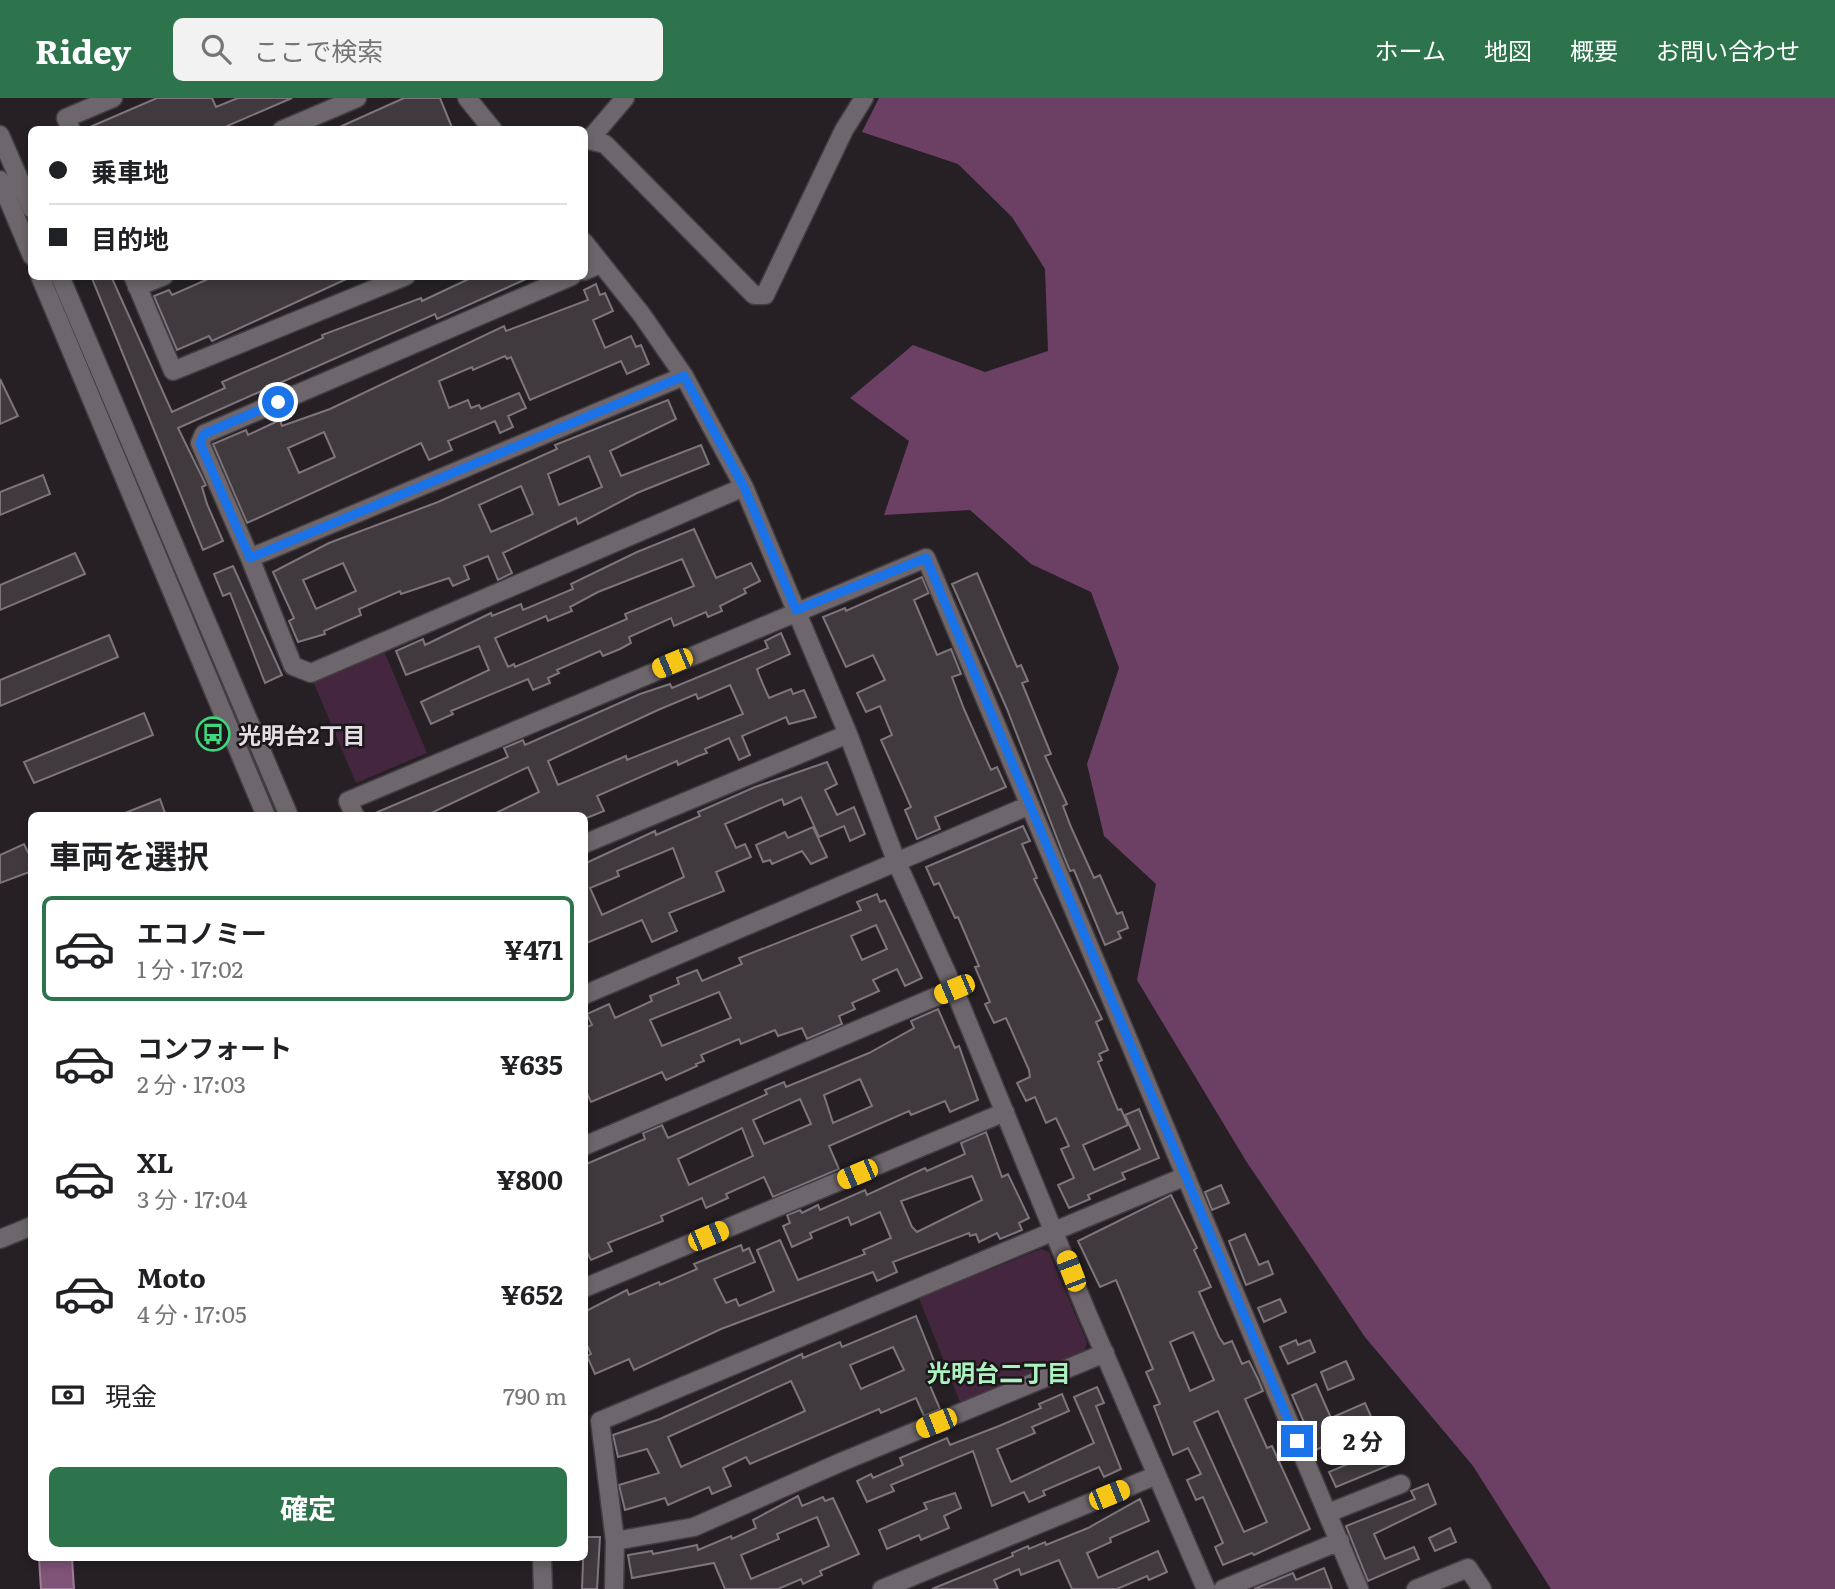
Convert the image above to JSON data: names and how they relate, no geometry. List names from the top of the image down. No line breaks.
{"districts":["光明台二丁目"],"places":{"bus stop":["光明台2丁目"]},"page":{"header":"Ridey","search":"ここで検索","nav":["ホーム","地図","概要","お問い合わせ"],"banner":["乗車地","目的地"],"heading":"車両を選択","list":[{"name":"エコノミー","note":"1 分 · 17:02","value":"¥471"},{"name":"コンフォート","note":"2 分 · 17:03","value":"¥635"},{"name":"XL","note":"3 分 · 17:04","value":"¥800"},{"name":"Moto","note":"4 分 · 17:05","value":"¥652"}],"pay":["現金","790 m"],"bubble":"2 分","buttons":"確定"}}
